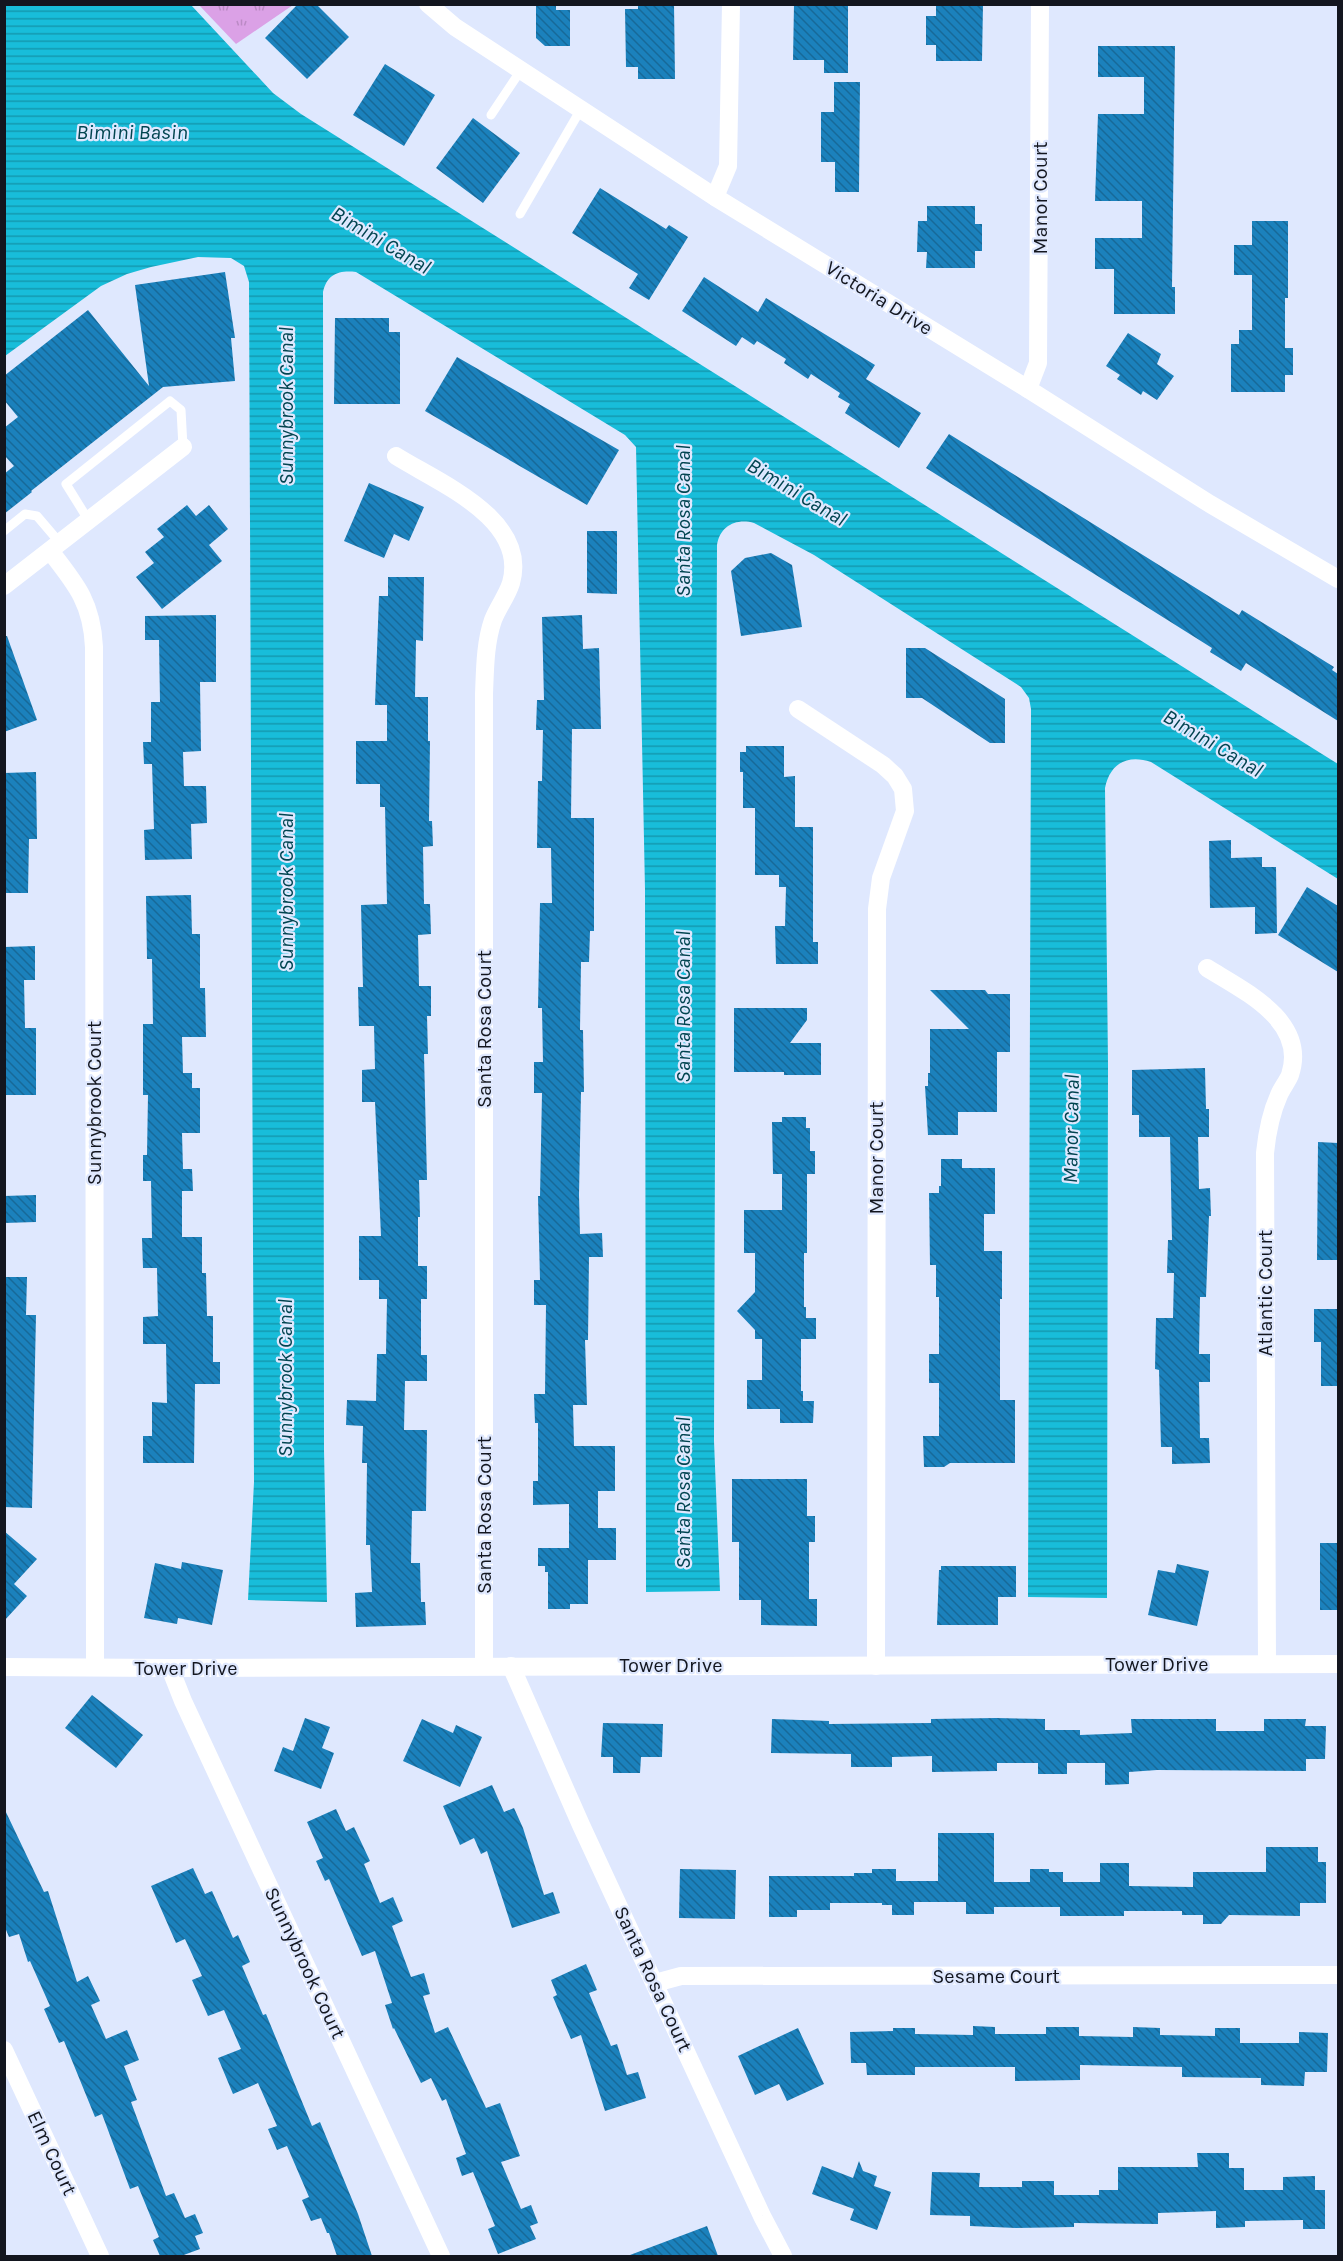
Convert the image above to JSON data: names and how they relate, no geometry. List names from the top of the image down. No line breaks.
{"streets":{"street":["Manor Court","Victoria Drive","Santa Rosa Court","Sunnybrook Court","Atlantic Court","Tower Drive","Sesame Court","Elm Court"]},"crossings":[["Manor Court","Victoria Drive"],["Manor Court","Tower Drive"],["Santa Rosa Court","Tower Drive"],["Santa Rosa Court","Sesame Court"],["Sunnybrook Court","Tower Drive"],["Atlantic Court","Tower Drive"]],"water":["Bimini Basin","Bimini Canal","Sunnybrook Canal","Santa Rosa Canal","Manor Canal"]}
